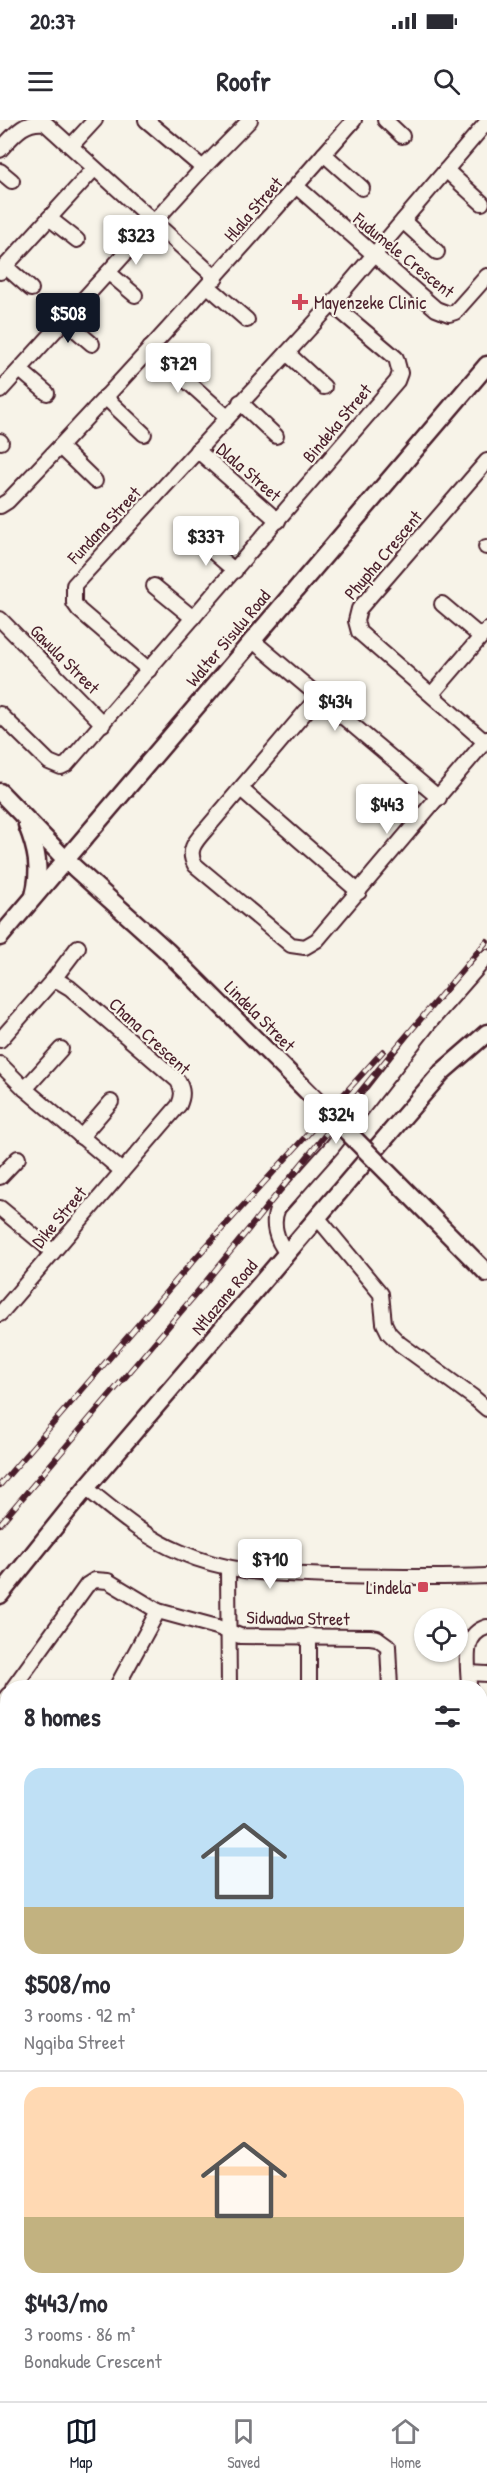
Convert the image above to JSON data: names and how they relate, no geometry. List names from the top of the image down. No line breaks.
{"streets":{"street":["Hlala Street","Fudumele Crescent","Bindeka Street","Dlala Street","Fundana Street","Phupha Crescent","Walter Sisulu Road","Gawula Street","Lindela Street","Chana Crescent","Dike Street","Ntlazane Road","Sidwadwa Street"]},"crossings":[["Hlala Street","Fudumele Crescent"],["Fudumele Crescent","Fundana Street"],["Bindeka Street","Dlala Street"],["Bindeka Street","Fundana Street"],["Bindeka Street","Gawula Street"],["Dlala Street","Fundana Street"],["Walter Sisulu Road","Lindela Street"],["Chana Crescent","Dike Street"]],"places":{"health":["Mayenzeke Clinic"],"transit":["Lindela"]},"page":{"status":"20:37","header":"Roofr","price":["$323","$508","$729","$337","$434","$443","$324","$710"],"heading":"8 homes","list":[{"name":"$508/mo","note":"3 rooms · 92 m² · Ngqiba Street"},{"name":"$443/mo","note":"3 rooms · 86 m² · Bonakude Crescent"}],"tabs":["Map","Saved","Home"]}}
